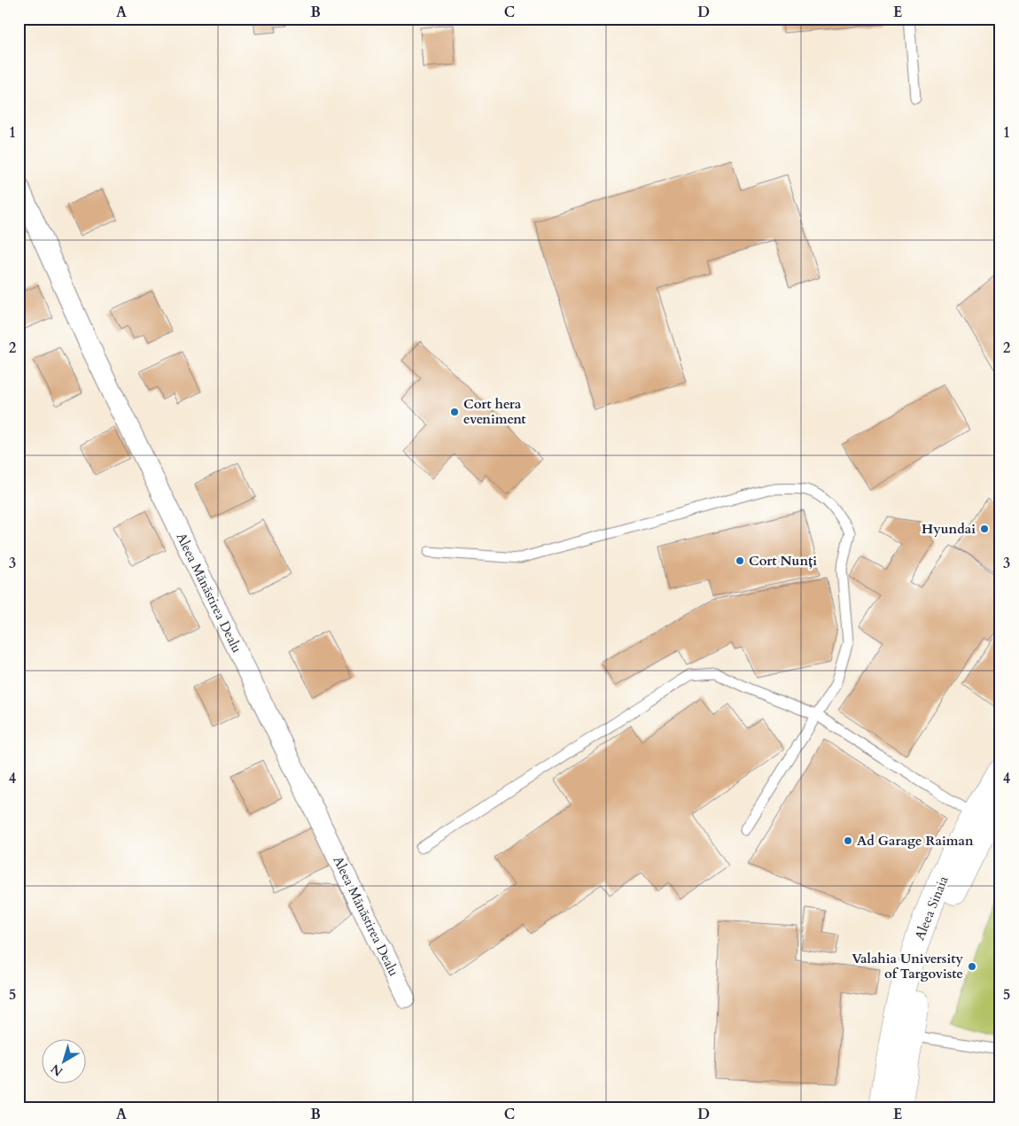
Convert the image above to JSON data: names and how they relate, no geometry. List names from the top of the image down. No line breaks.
{"streets":{"main road":["Aleea Sinaia"],"street":["Aleea Mănăstirea Dealu"]},"places":["Cort hera eveniment","Hyundai","Cort Nunți","Ad Garage Raiman","Valahia University of Targoviste"],"north":"bottom left","grid":{"columns":["A","B","C","D","E"],"rows":["1","2","3","4","5"]}}
